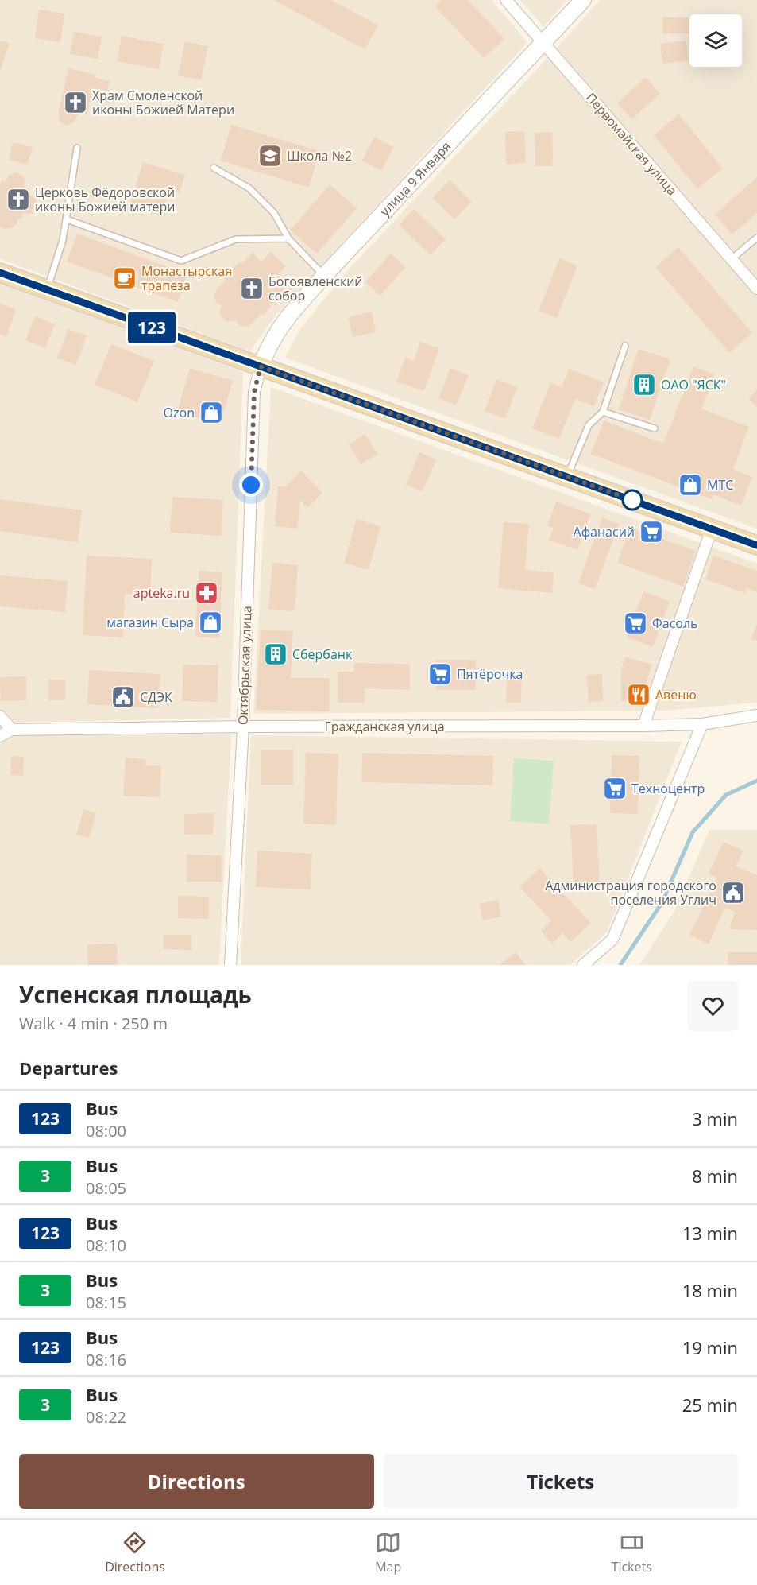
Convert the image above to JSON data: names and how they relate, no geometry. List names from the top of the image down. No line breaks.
{"streets":{"main road":["улица 9 Января"],"street":["Первомайская улица","Октябрьская улица","Гражданская улица"]},"crossings":[["Первомайская улица","улица 9 Января"],["улица 9 Января","Октябрьская улица"],["Октябрьская улица","Гражданская улица"]],"places":{"church":["Храм Смоленской иконы Божией Матери","Церковь Фёдоровской иконы Божией матери","Богоявленский собор"],"school or university":["Школа №2"],"cafe":["Монастырская трапеза"],"building":["ОАО \"ЯСК\"","Сбербанк"],"shop":["Ozon","МТС","магазин Сыра"],"supermarket":["Афанасий","Фасоль","Пятёрочка","Техноцентр"],"pharmacy":["apteka.ru"],"restaurant":["Авеню"],"public building":["СДЭК","Администрация городского поселения Углич"]},"lines":["bus line 123"],"page":{"on_map":"123","heading":[["Успенская площадь","Walk · 4 min · 250 m"],"Departures"],"list":[{"mark":"123","name":"Bus","note":"08:00","value":"3 min"},{"mark":"3","name":"Bus","note":"08:05","value":"8 min"},{"mark":"123","name":"Bus","note":"08:10","value":"13 min"},{"mark":"3","name":"Bus","note":"08:15","value":"18 min"},{"mark":"123","name":"Bus","note":"08:16","value":"19 min"},{"mark":"3","name":"Bus","note":"08:22","value":"25 min"}],"buttons":["Directions","Tickets"],"tabs":["Directions","Map","Tickets"]}}
